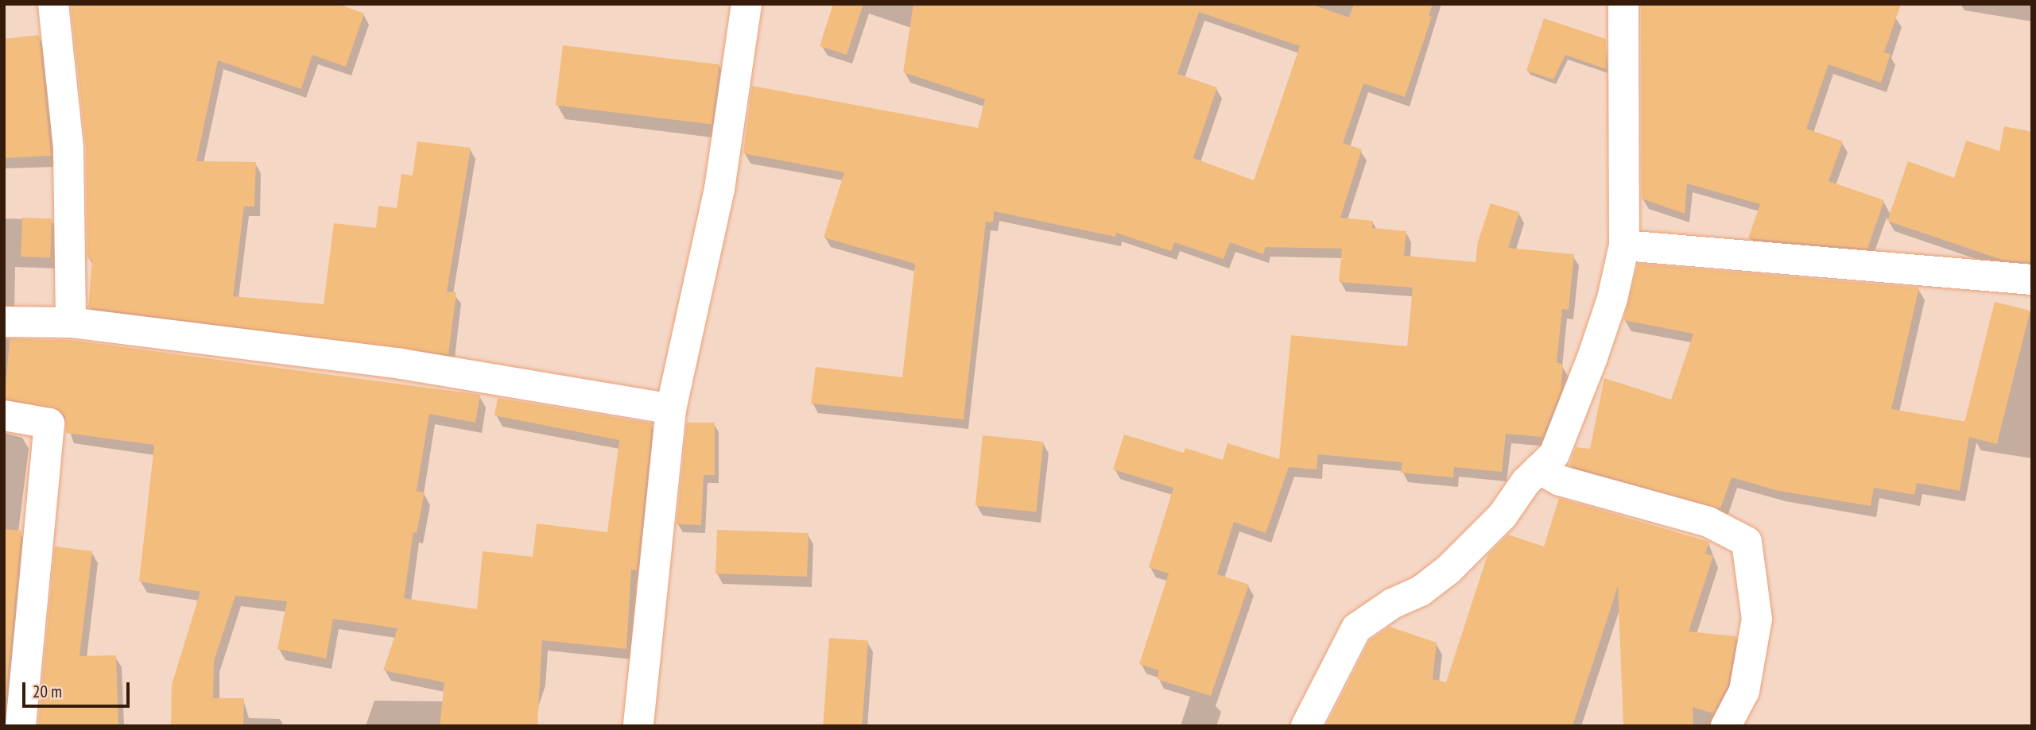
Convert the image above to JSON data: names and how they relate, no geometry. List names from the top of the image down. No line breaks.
{"scale_bar":"20 m"}
